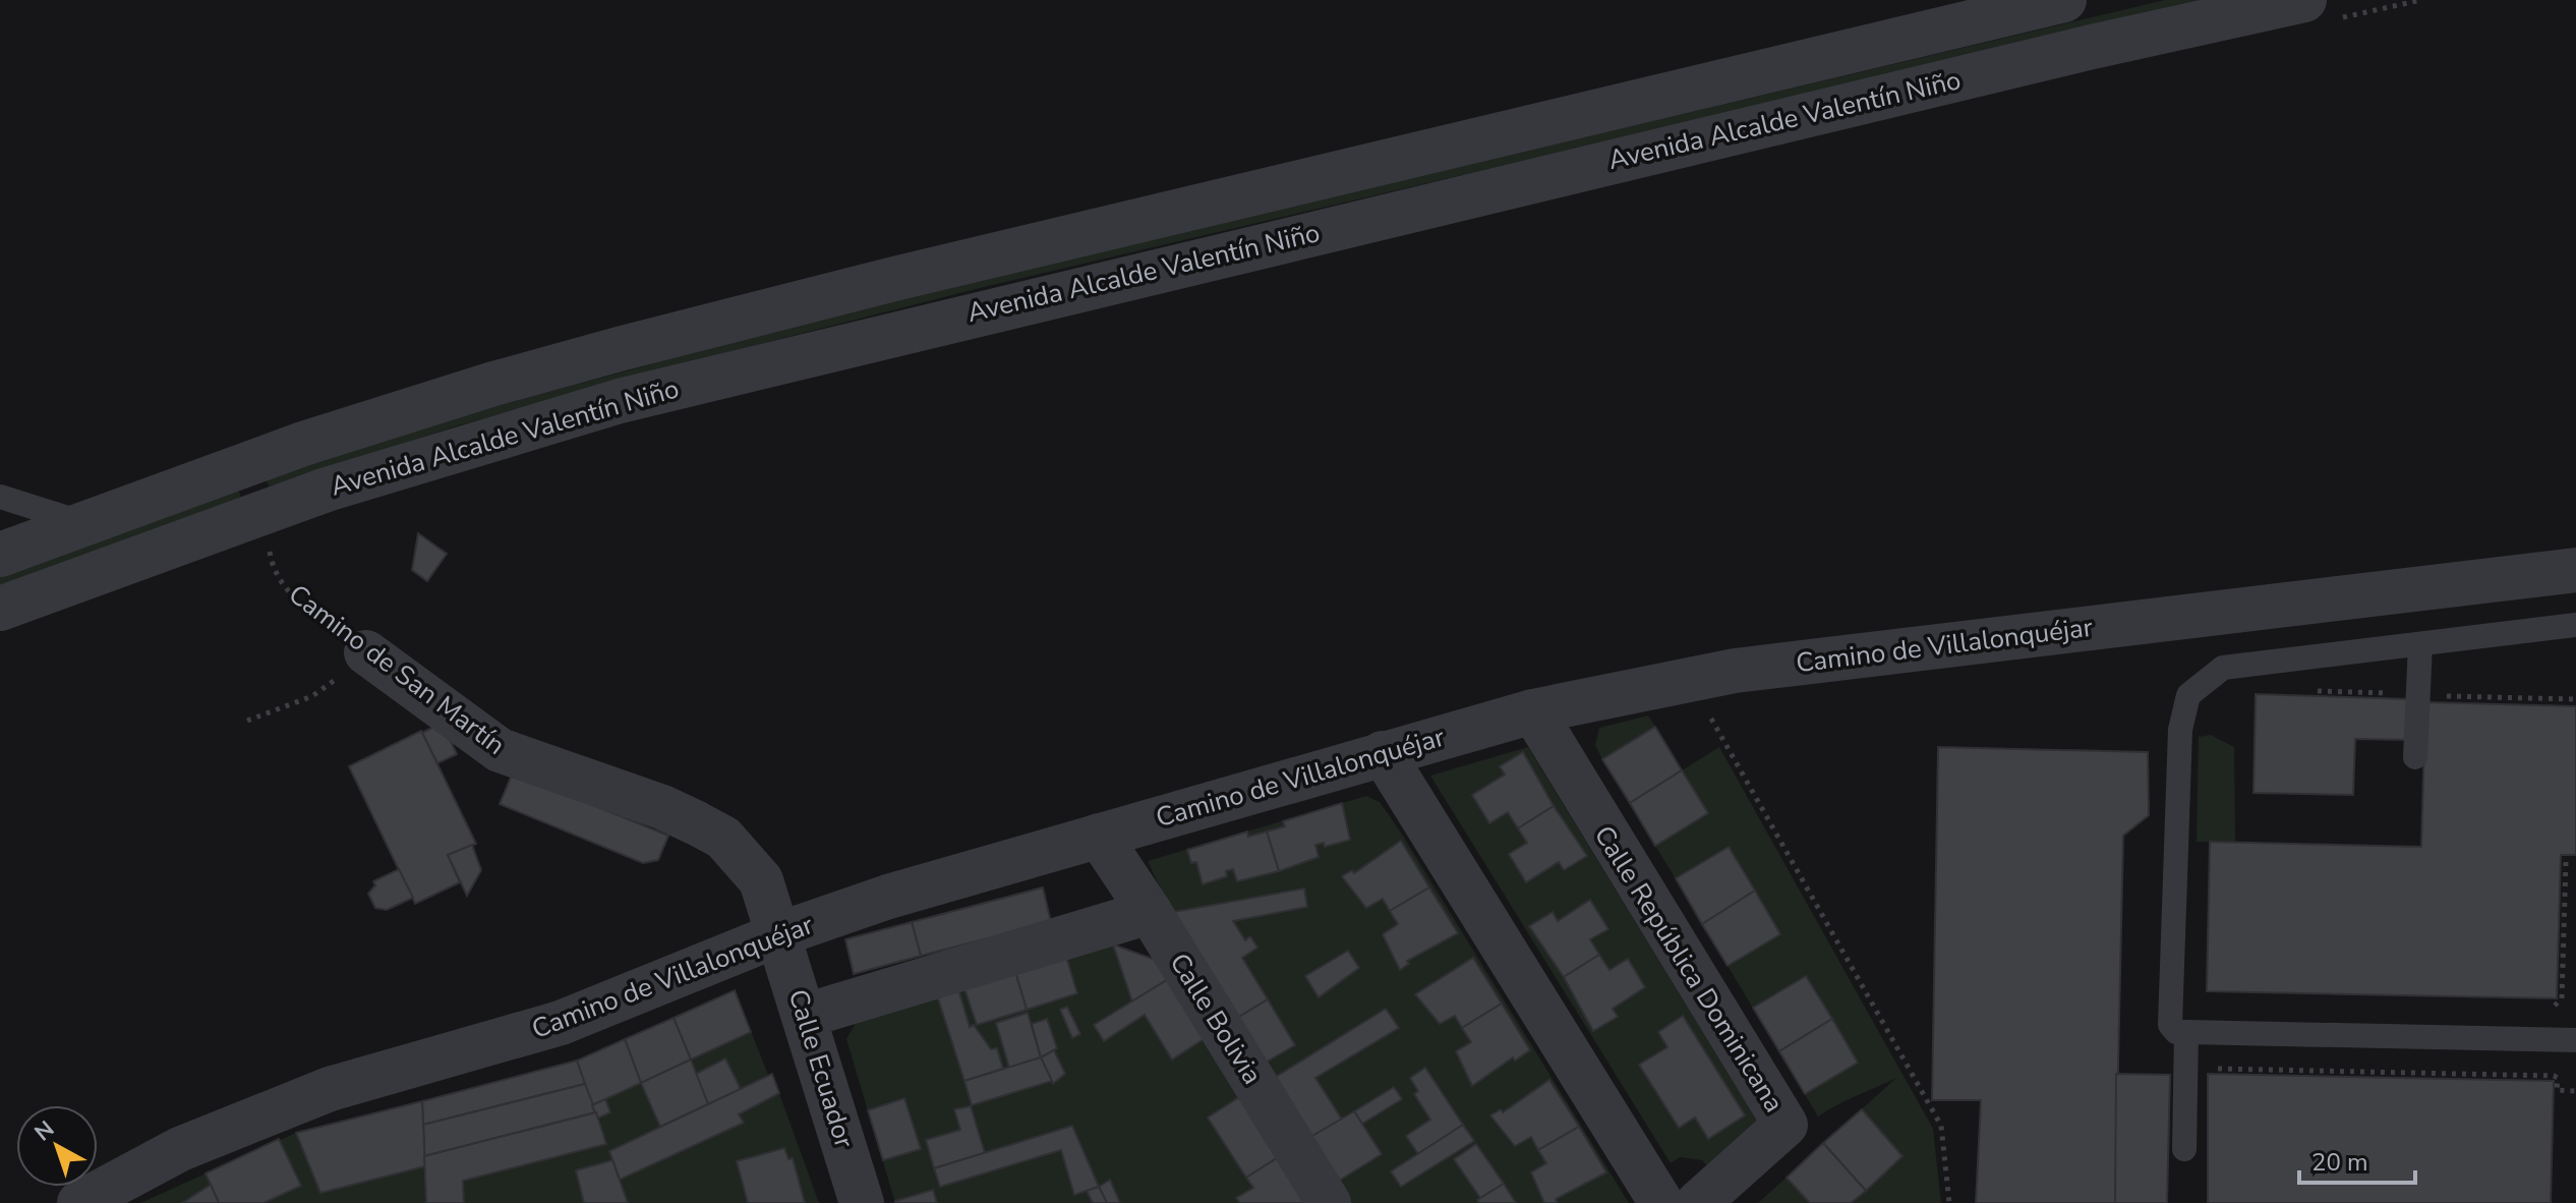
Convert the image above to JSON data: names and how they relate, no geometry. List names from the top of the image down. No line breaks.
{"streets":{"street":["Avenida Alcalde Valentín Niño","Camino de Villalonquéjar","Camino de San Martín","Calle República Dominicana","Calle Bolivia","Calle Ecuador"]},"crossings":[["Camino de Villalonquéjar","Camino de San Martín"],["Camino de Villalonquéjar","Calle República Dominicana"],["Camino de Villalonquéjar","Calle Bolivia"],["Camino de Villalonquéjar","Calle Ecuador"],["Camino de San Martín","Calle Ecuador"]],"scale_bar":"20 m","north":"top left"}
